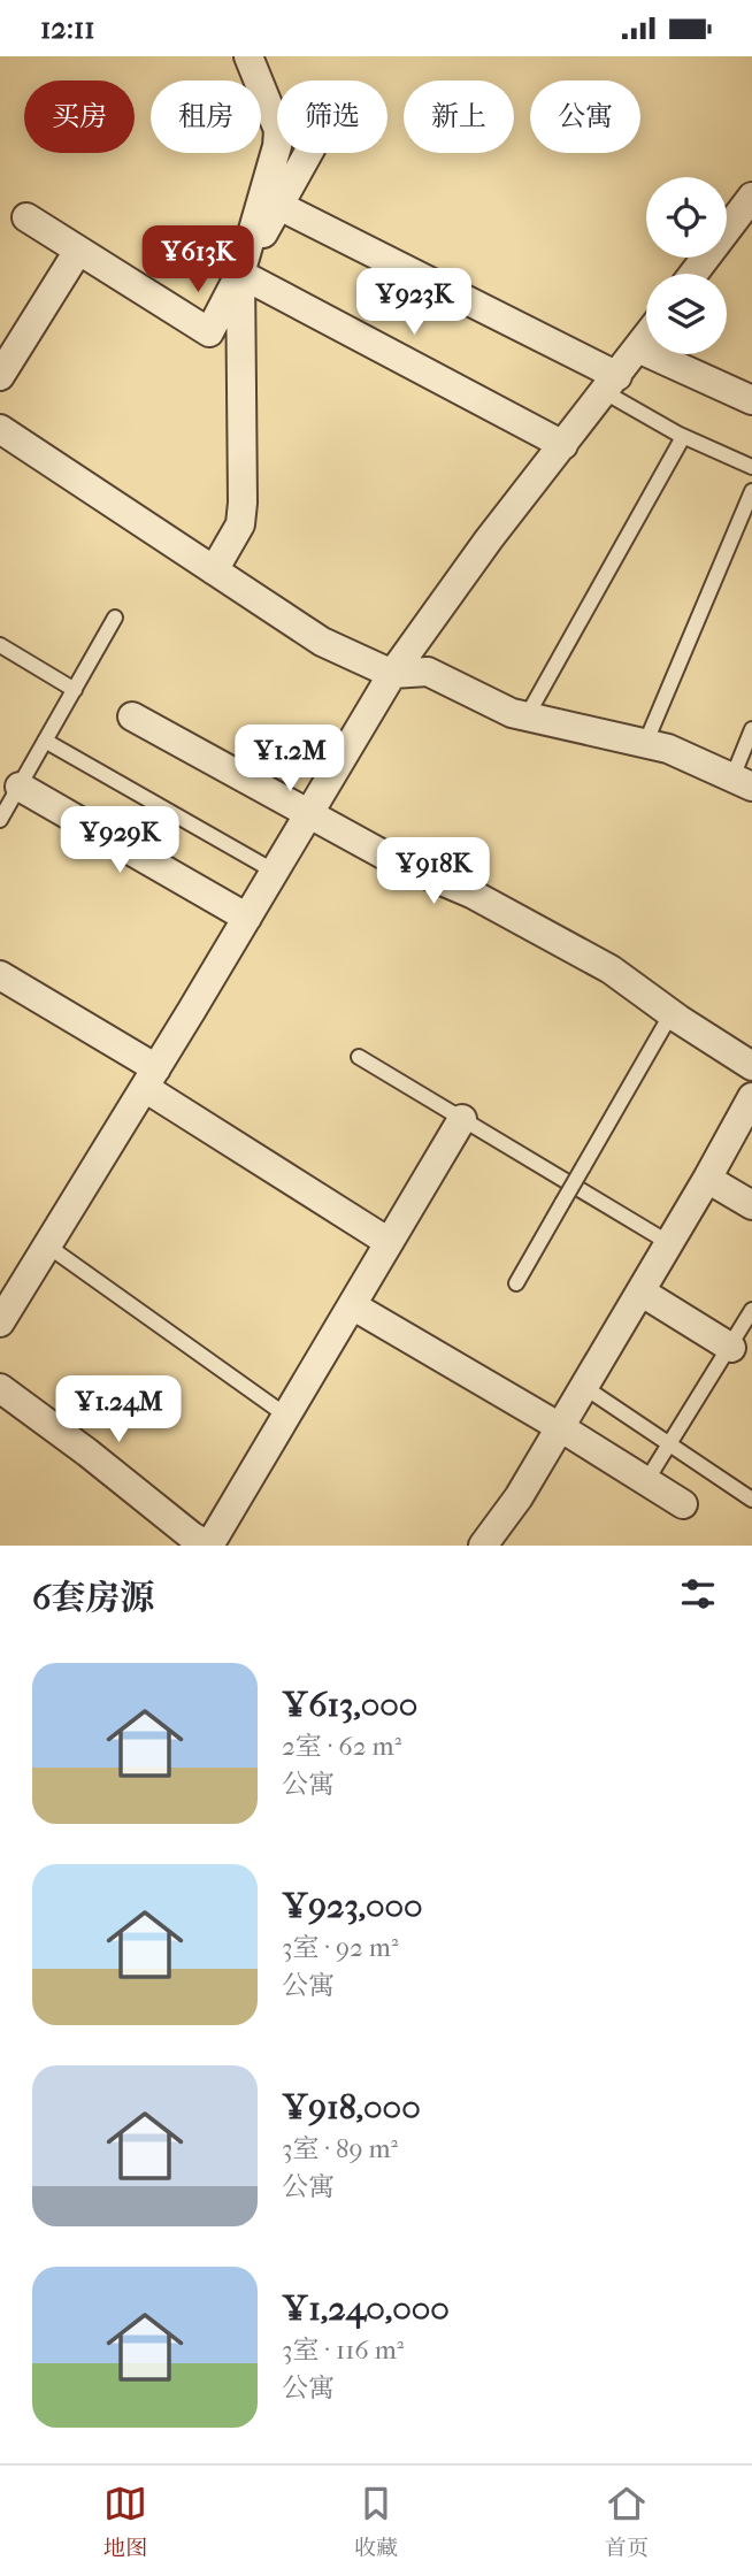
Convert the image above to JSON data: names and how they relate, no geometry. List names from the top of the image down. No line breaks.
{"page":{"status":"12:11","chip":["买房","租房","筛选","新上","公寓"],"price":["¥613K","¥923K","¥1.2M","¥929K","¥918K","¥1.24M"],"heading":"6套房源","list":[{"name":"¥613,000","note":"2室 · 62 m² · 公寓"},{"name":"¥923,000","note":"3室 · 92 m² · 公寓"},{"name":"¥918,000","note":"3室 · 89 m² · 公寓"},{"name":"¥1,240,000","note":"3室 · 116 m² · 公寓"}],"tabs":["地图","收藏","首页"]}}
